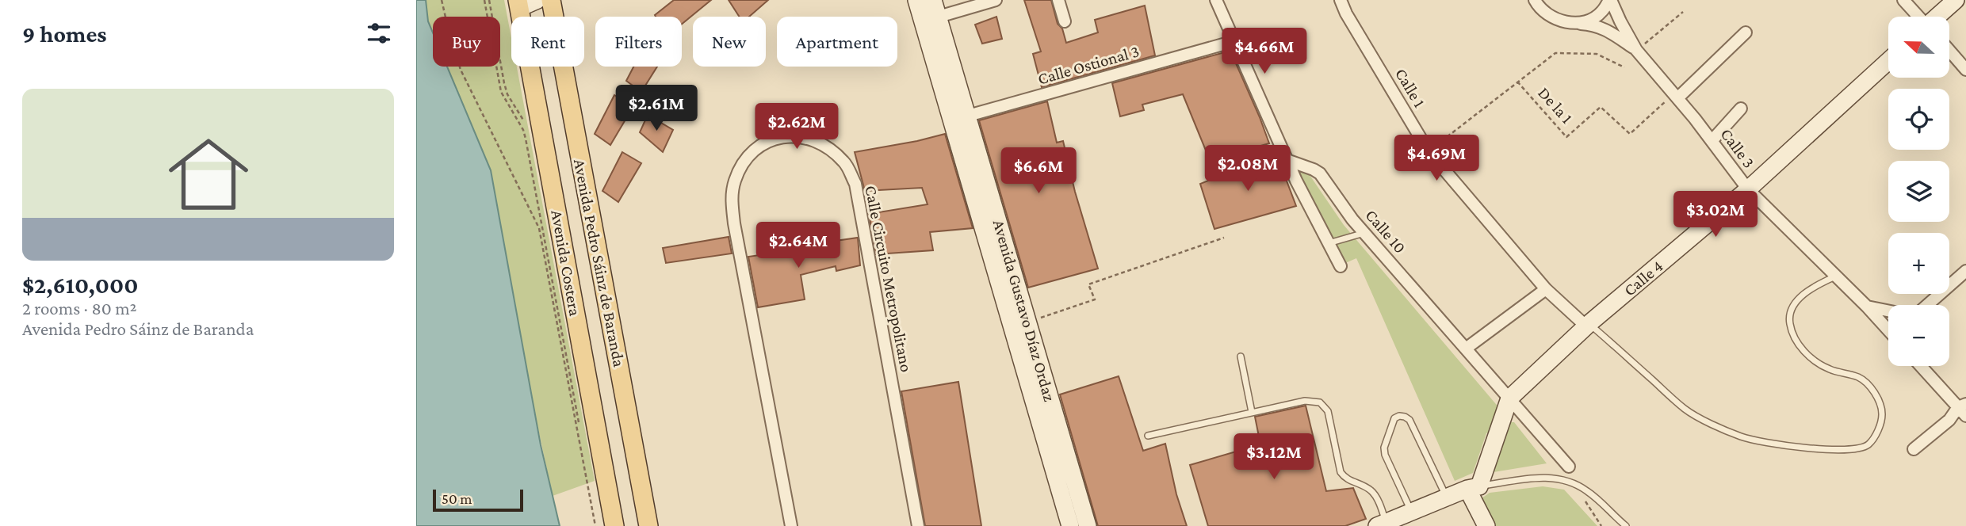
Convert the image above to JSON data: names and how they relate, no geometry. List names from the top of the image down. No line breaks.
{"streets":{"main road":["Avenida Costera","Avenida Pedro Sáinz de Baranda"],"street":["Calle Ostional 3","Calle 1","Calle 3","Calle 10","Calle 4","Calle Circuito Metropolitano","Avenida Gustavo Díaz Ordaz"],"path":["De la 1"]},"crossings":[["Calle Ostional 3","Avenida Gustavo Díaz Ordaz"],["Calle 1","Calle 4"],["De la 1","Calle 3"],["Calle 3","Calle 4"],["Calle 10","Calle 4"]],"scale_bar":"50 m","north":"left","page":{"heading":"9 homes","map_buttons":["+","−"],"chip":["Buy","Rent","Filters","New","Apartment"],"price":["$4.66M","$2.61M","$2.62M","$4.69M","$2.08M","$6.6M","$3.02M","$2.64M","$3.12M"],"list":[{"name":"$2,610,000","note":"2 rooms · 80 m² · Avenida Pedro Sáinz de Baranda"}],"scale":"50 m"}}
